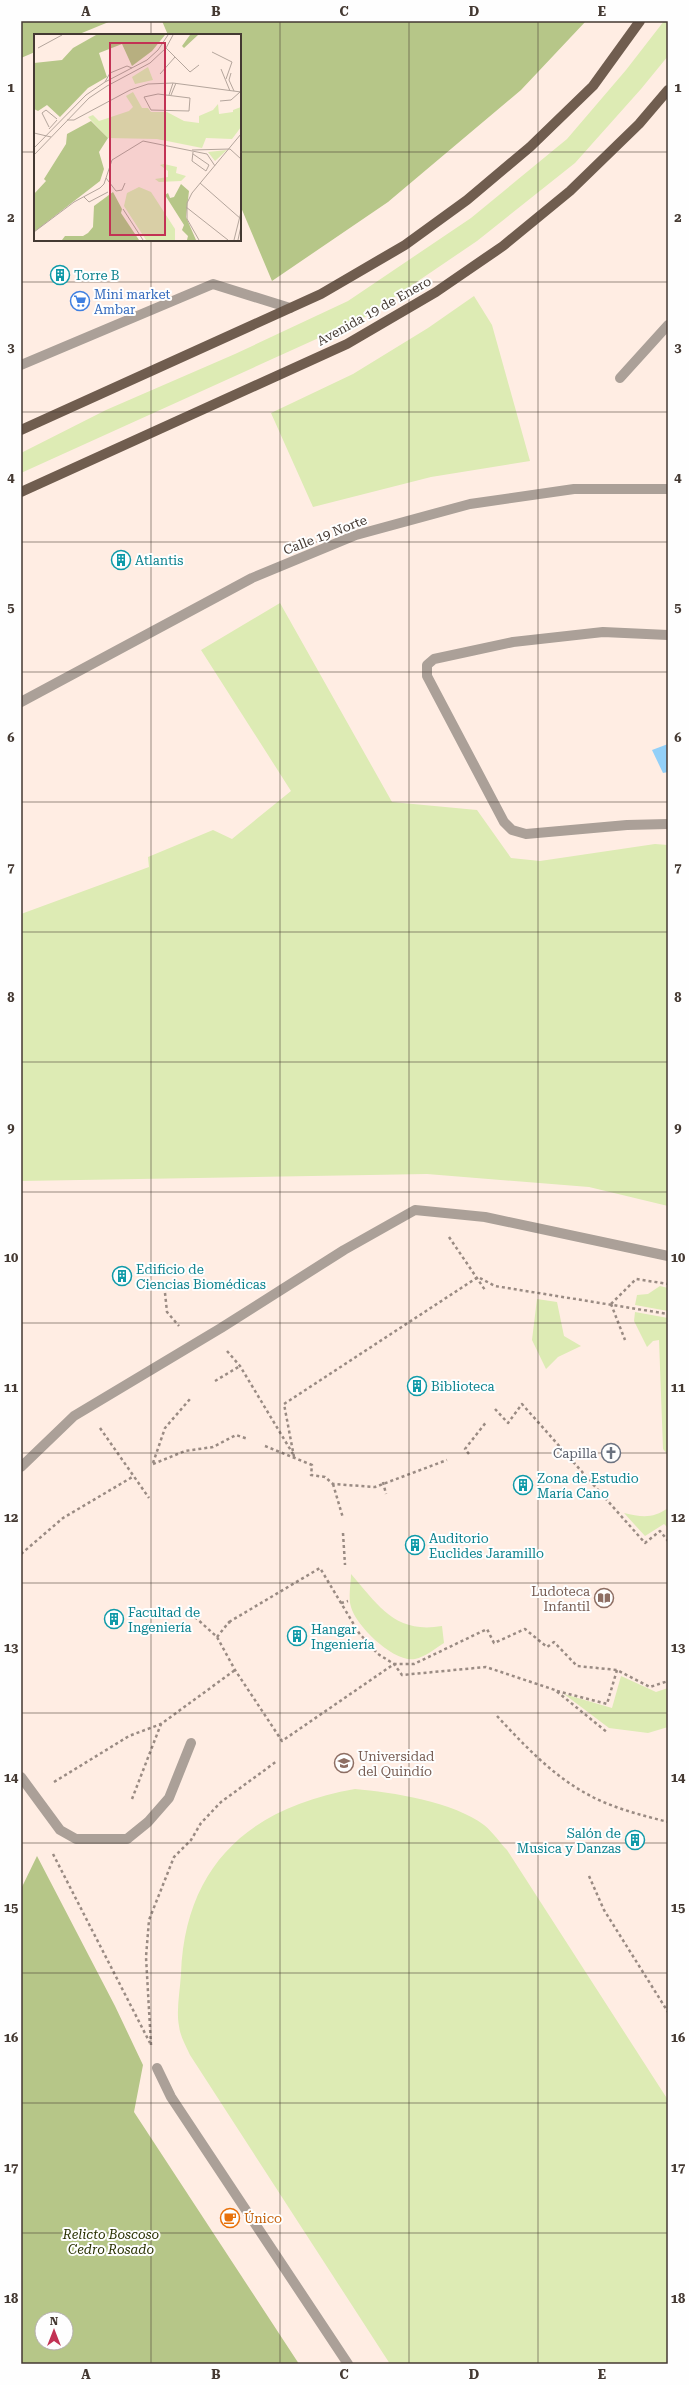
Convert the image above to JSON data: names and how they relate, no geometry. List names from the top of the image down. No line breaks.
{"streets":{"main road":["Avenida 19 de Enero"],"street":["Calle 19 Norte"]},"parks":["Relicto Boscoso Cedro Rosado"],"places":{"building":["Torre B","Atlantis","Edificio de Ciencias Biomédicas","Biblioteca","Zona de Estudio María Cano","Auditorio Euclides Jaramillo","Facultad de Ingeniería","Hangar Ingeniería","Salón de Musica y Danzas"],"supermarket":["Mini market Ambar"],"church":["Capilla"],"library":["Ludoteca Infantil"],"school or university":["Universidad del Quindío"],"cafe":["Único"]},"north":"top","grid":{"columns":["A","B","C","D","E"],"rows":["1","2","3","4","5","6","7","8","9","10","11","12","13","14","15","16","17","18"]}}
